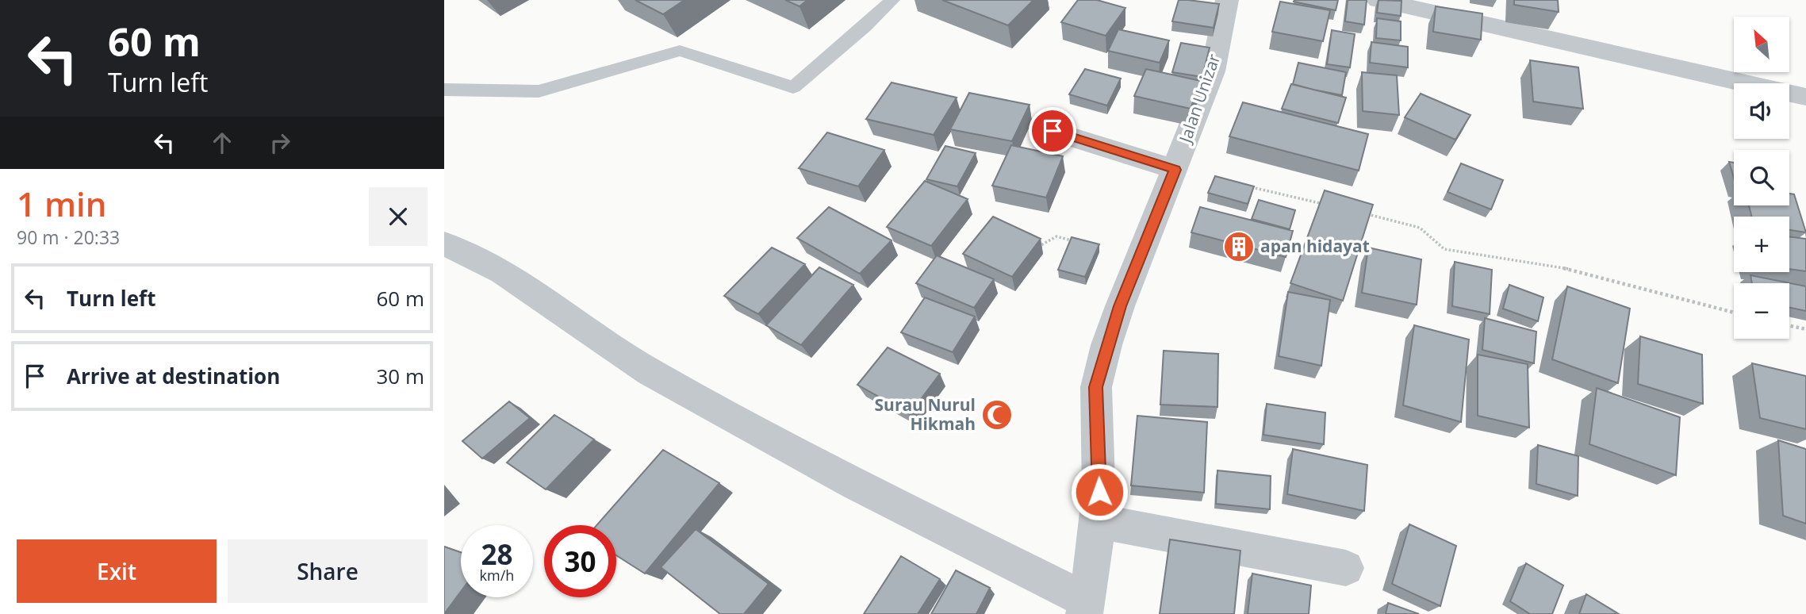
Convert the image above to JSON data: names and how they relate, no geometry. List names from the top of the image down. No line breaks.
{"streets":{"street":["Jalan Unizar"]},"places":{"building":["apan hidayat"],"mosque":["Surau Nurul Hikmah"]},"north":"top left","page":{"turn":["60 m","Turn left"],"map_buttons":["+","−"],"heading":["1 min","90 m · 20:33"],"list":[{"name":"Turn left","value":"60 m"},{"name":"Arrive at destination","value":"30 m"}],"speed":"28 km/h","limit":"30","buttons":["Exit","Share"]}}
